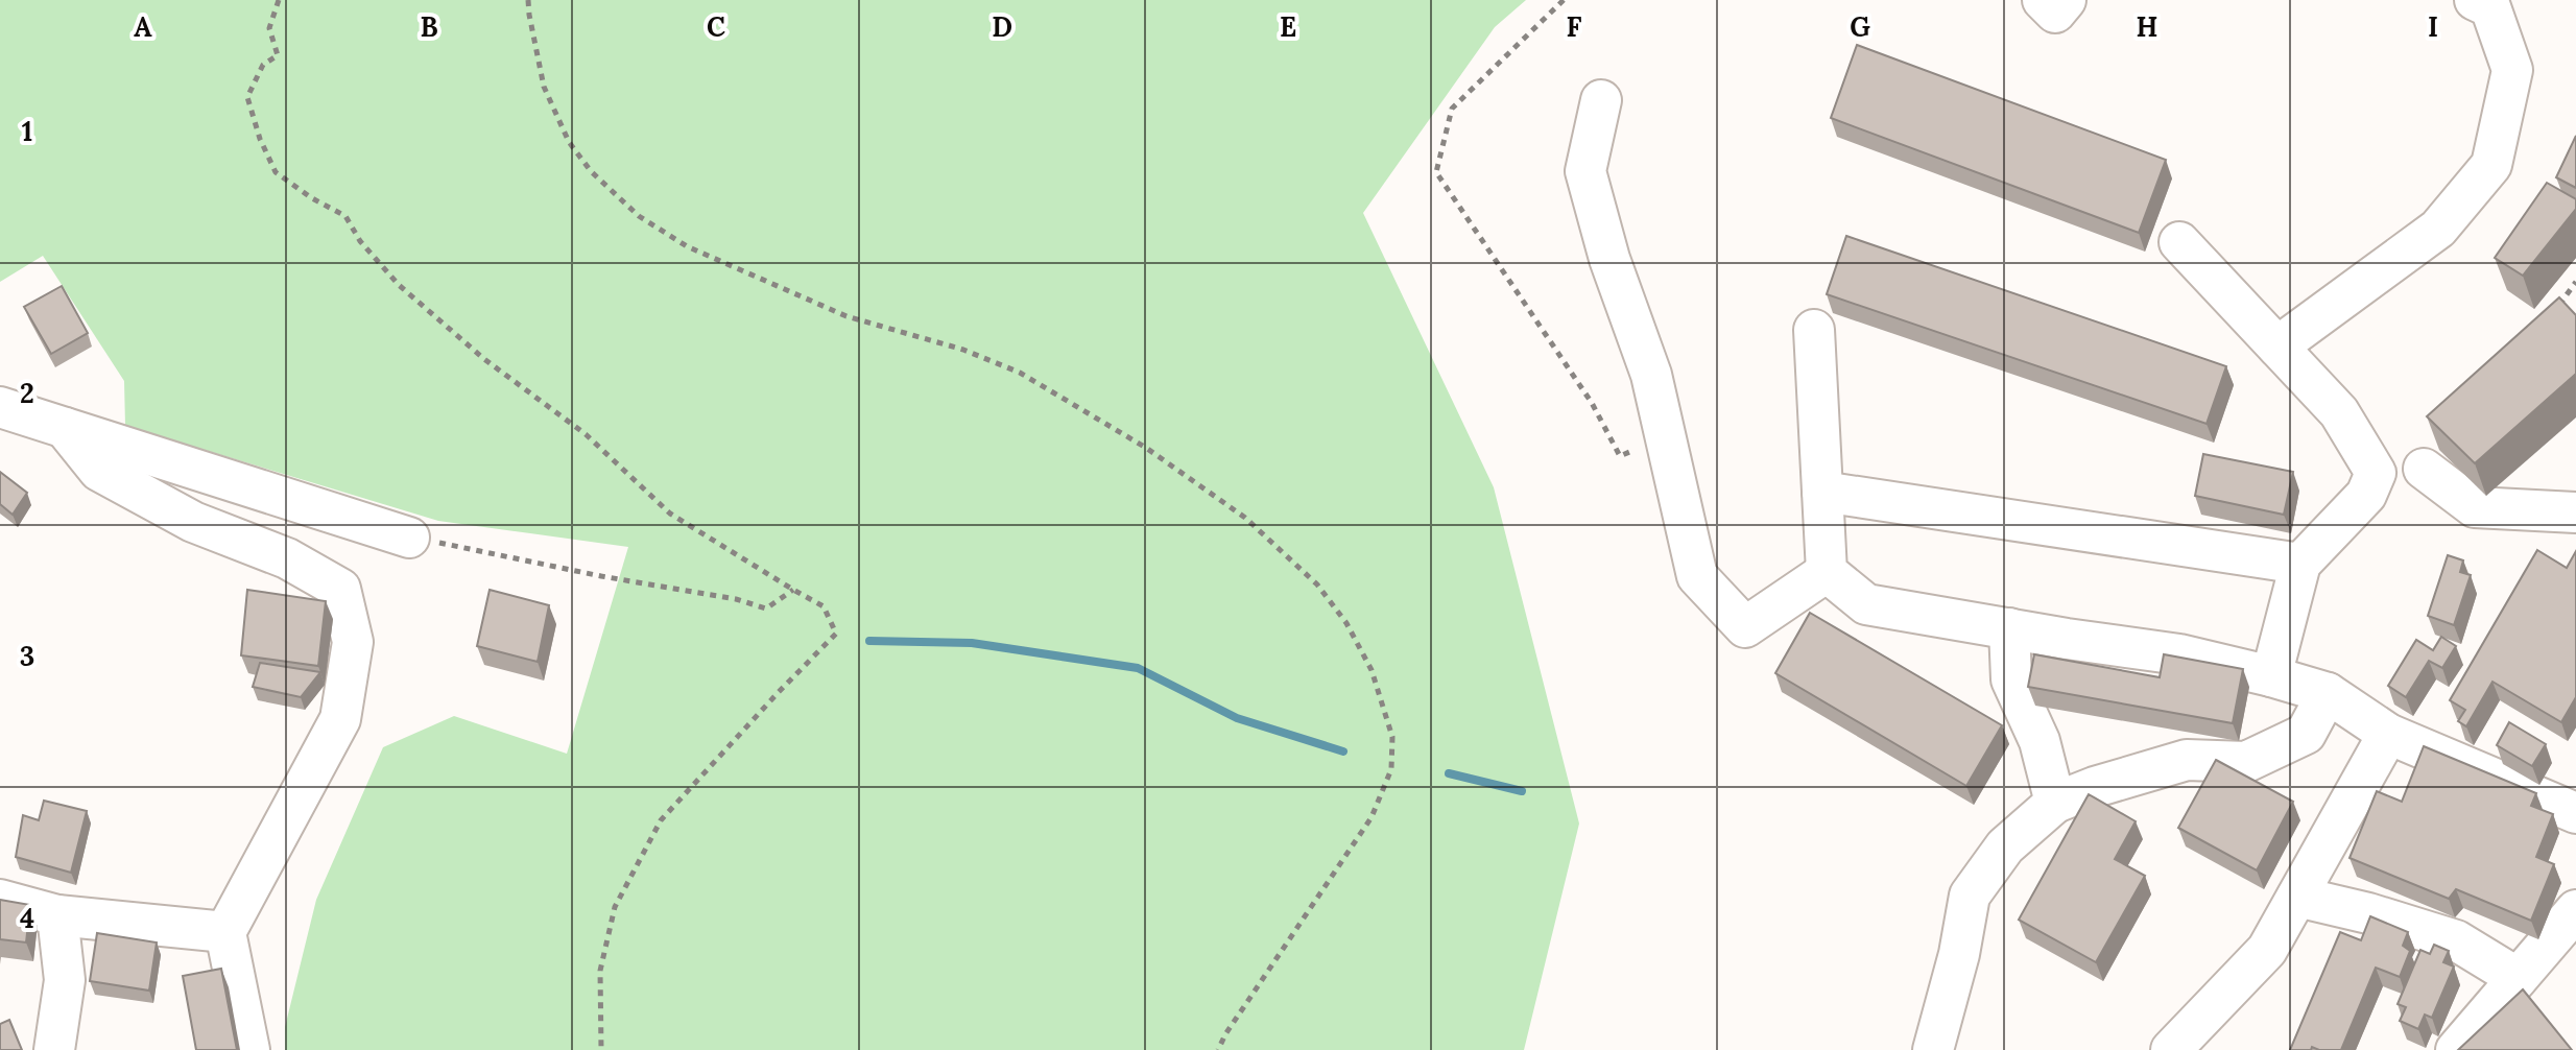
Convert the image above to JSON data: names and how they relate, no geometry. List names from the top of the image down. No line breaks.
{"grid":{"columns":["A","B","C","D","E","F","G","H","I"],"rows":["1","2","3","4"]}}
